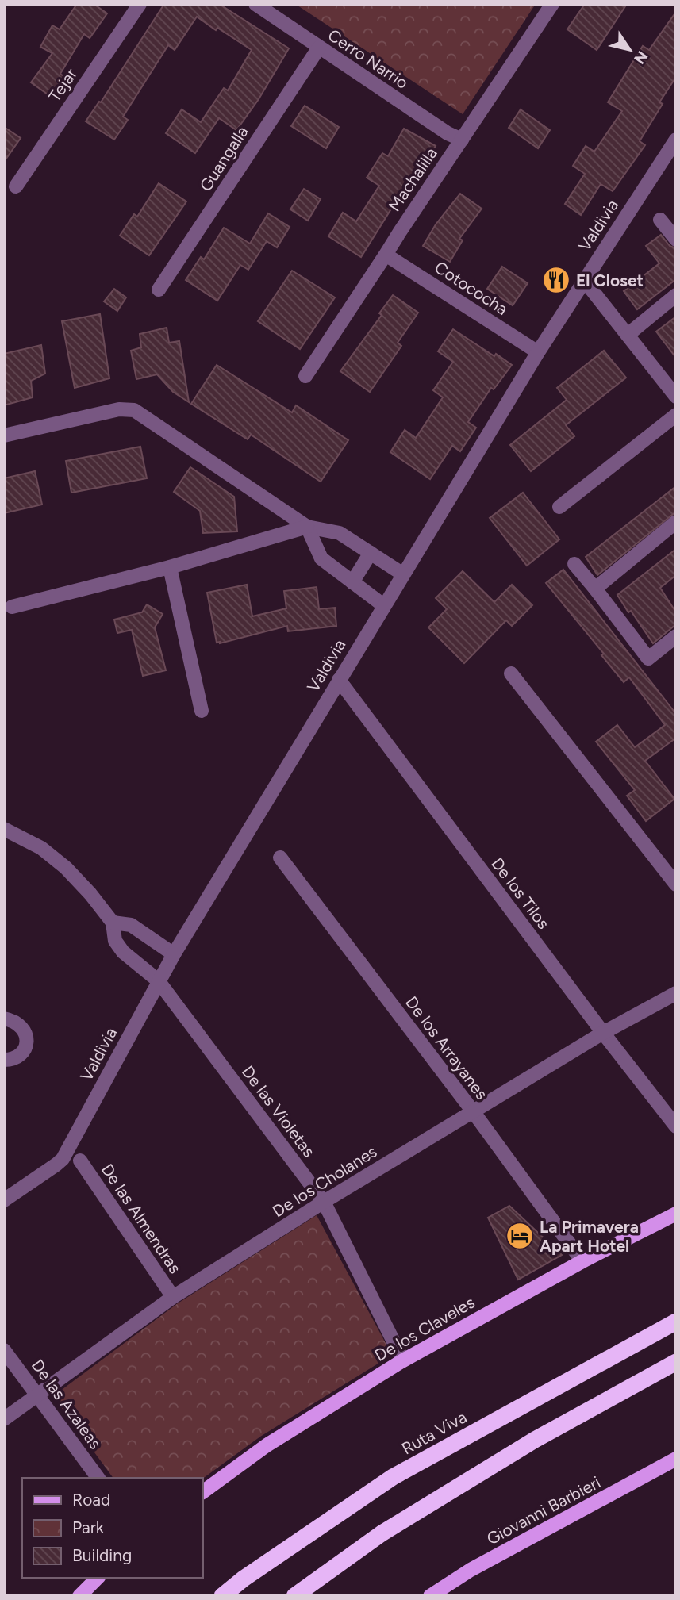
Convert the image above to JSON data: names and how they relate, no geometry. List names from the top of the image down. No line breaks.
{"streets":{"highway":["Ruta Viva"],"main road":["De los Claveles","Giovanni Barbieri"],"street":["Cerro Narrio","Tejar","Guangalla","Machalilla","Valdivia","Cotococha","De los Tilos","De los Arrayanes","De las Violetas","De los Cholanes","De las Almendras","De las Azaleas"]},"crossings":[["Cerro Narrio","Guangalla"],["Cerro Narrio","Machalilla"],["Machalilla","Cotococha"],["Valdivia","Cotococha"],["Valdivia","De los Tilos"],["Valdivia","De las Violetas"],["De los Tilos","De los Cholanes"],["De los Arrayanes","De los Cholanes"],["De los Arrayanes","De los Claveles"],["De las Violetas","De los Cholanes"],["De las Violetas","De los Claveles"],["De los Cholanes","De las Almendras"],["De los Cholanes","De las Azaleas"]],"places":{"restaurant":["El Closet"],"hotel":["La Primavera Apart Hotel"]},"legend":["Road","Park","Building"],"north":"bottom right"}
